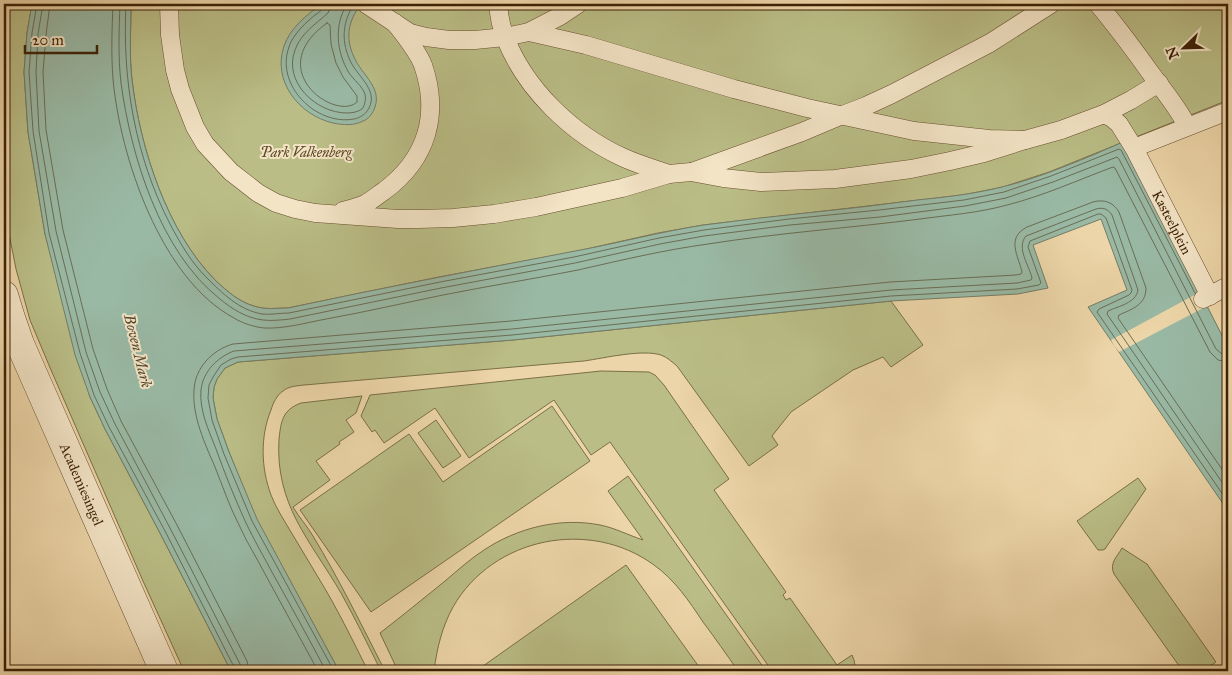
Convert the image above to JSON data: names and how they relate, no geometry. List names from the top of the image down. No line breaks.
{"streets":{"street":["Kasteelplein","Academiesingel"]},"water":["Boven Mark"],"parks":["Park Valkenberg"],"scale_bar":"20 m","north":"bottom left"}
